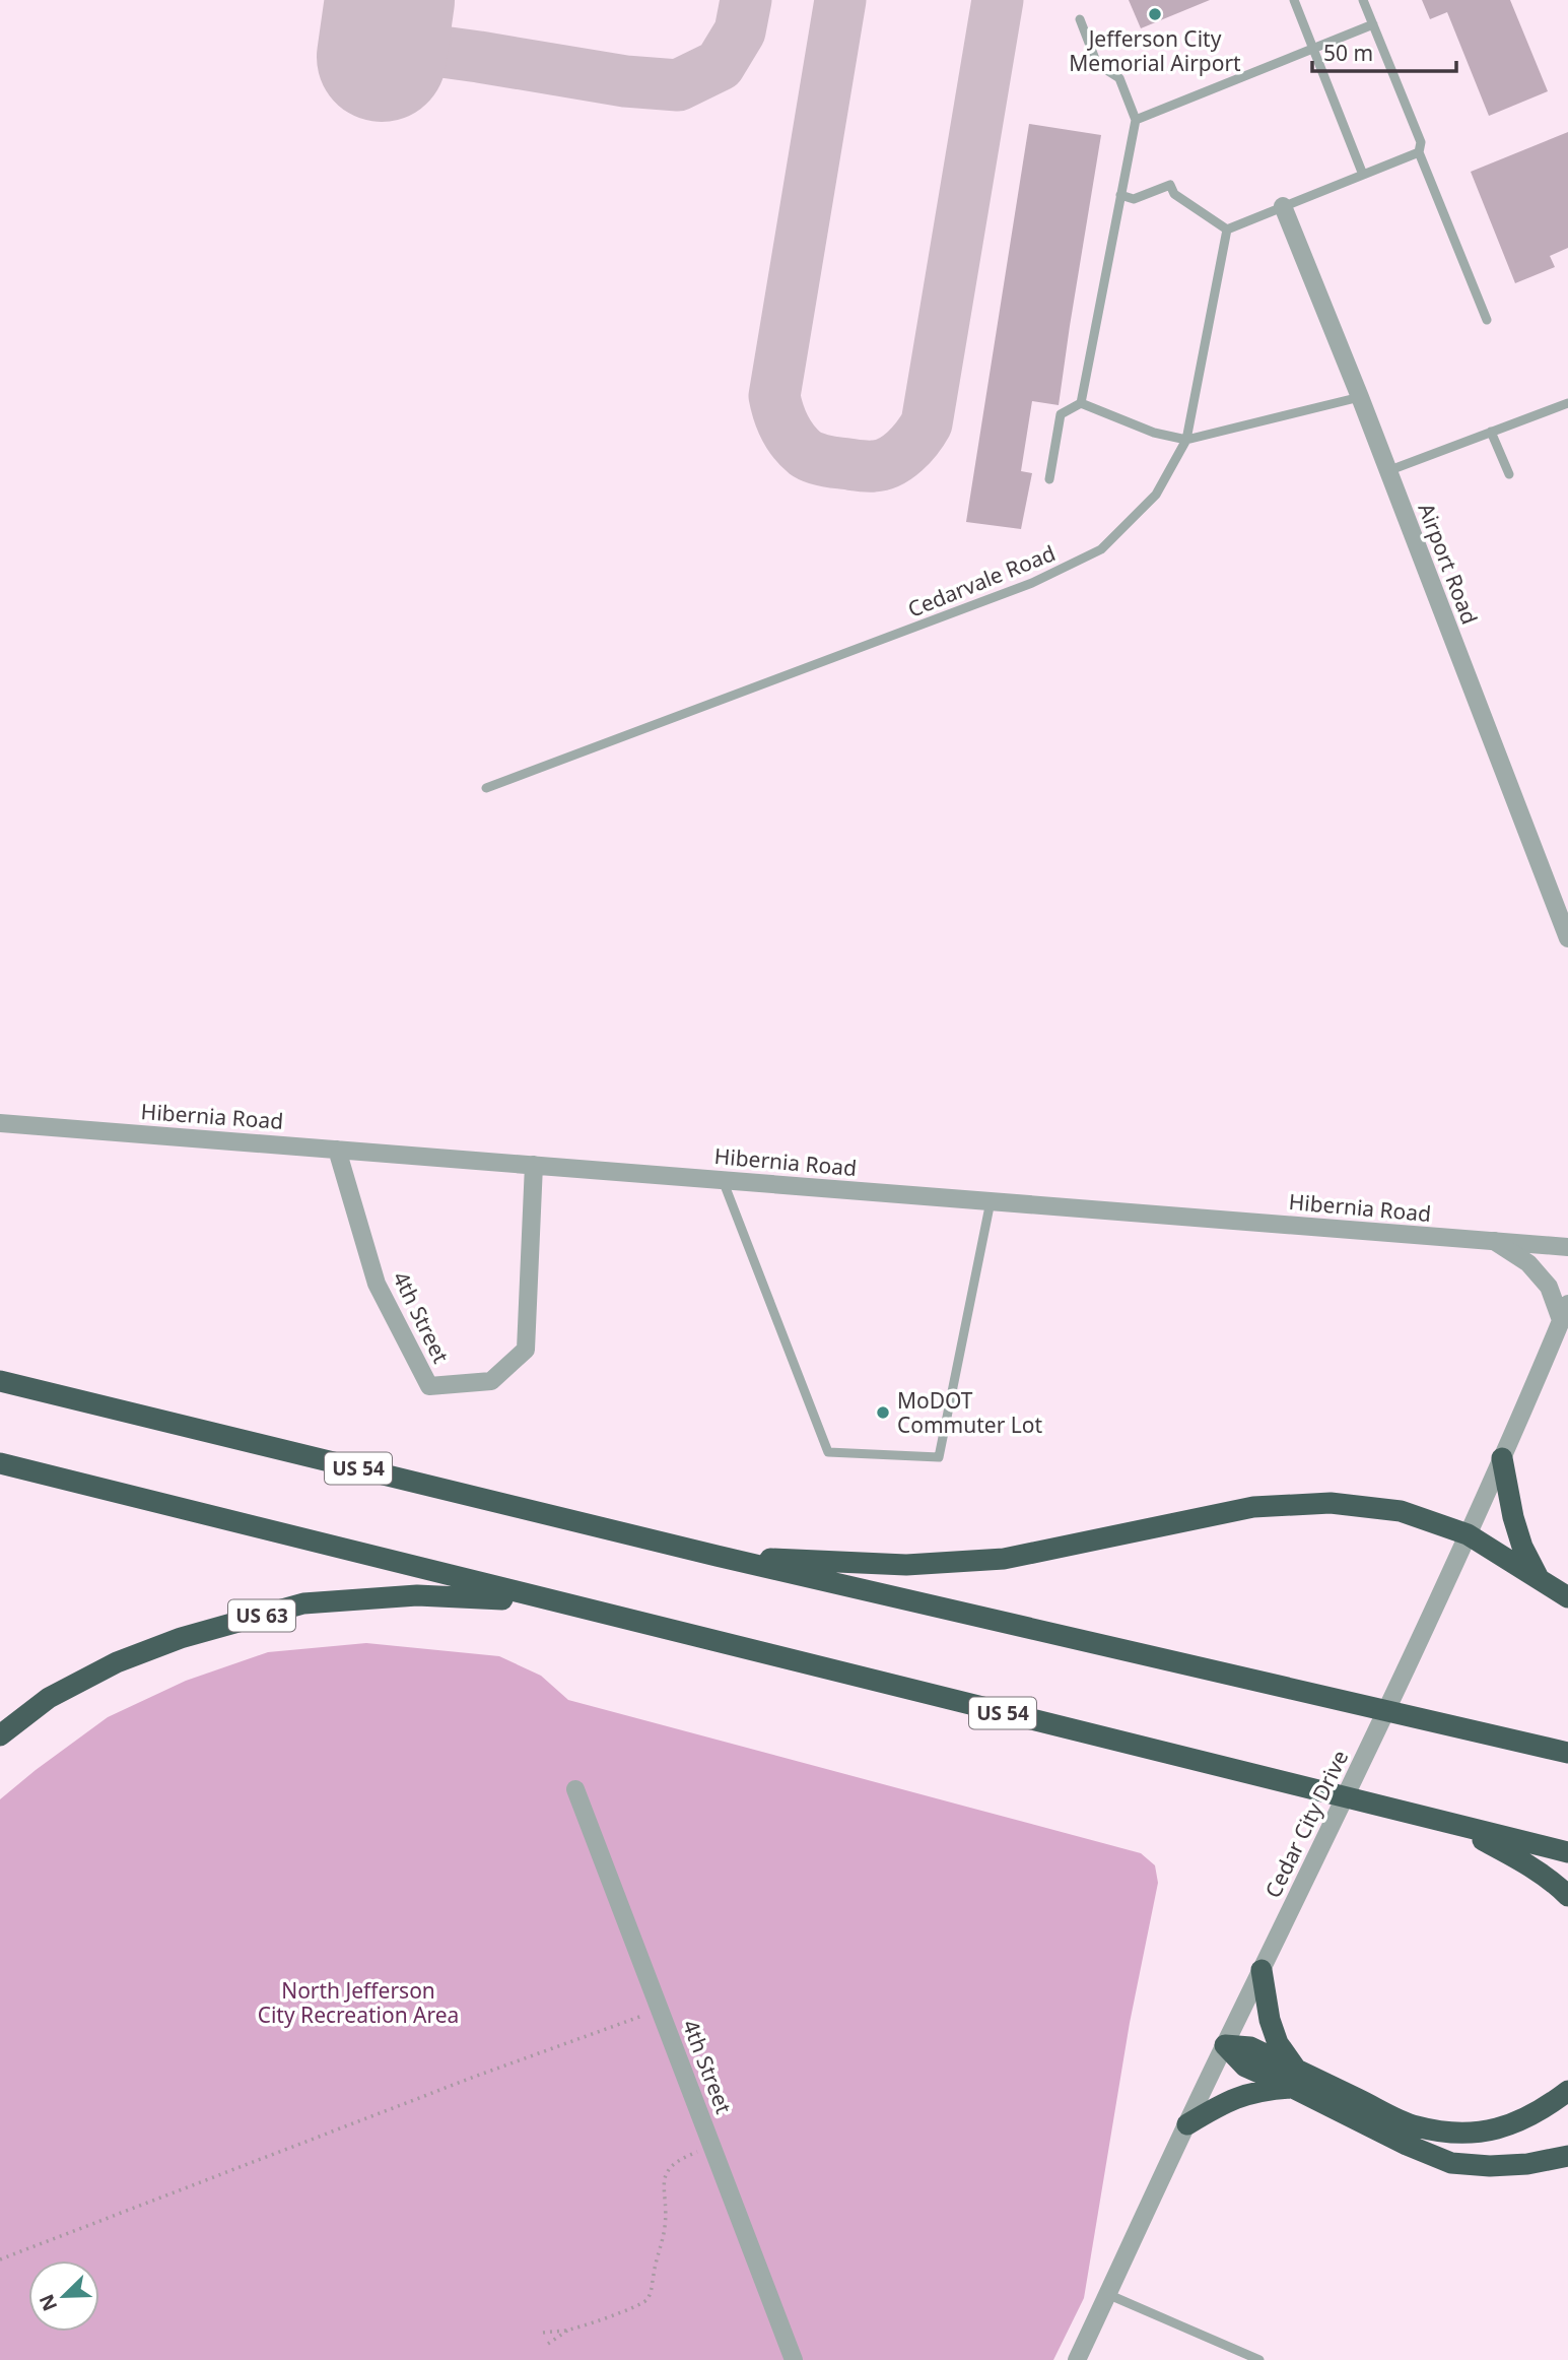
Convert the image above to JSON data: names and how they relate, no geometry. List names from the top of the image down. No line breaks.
{"streets":{"highway":["US 54","US 63"],"street":["Airport Road","Hibernia Road","4th Street","Cedar City Drive"],"lane":["Cedarvale Road"]},"crossings":[["Hibernia Road","4th Street"],["US 54","US 63"]],"parks":["North Jefferson City Recreation Area"],"places":["Jefferson City Memorial Airport","MoDOT Commuter Lot"],"scale_bar":"50 m","north":"bottom left"}
